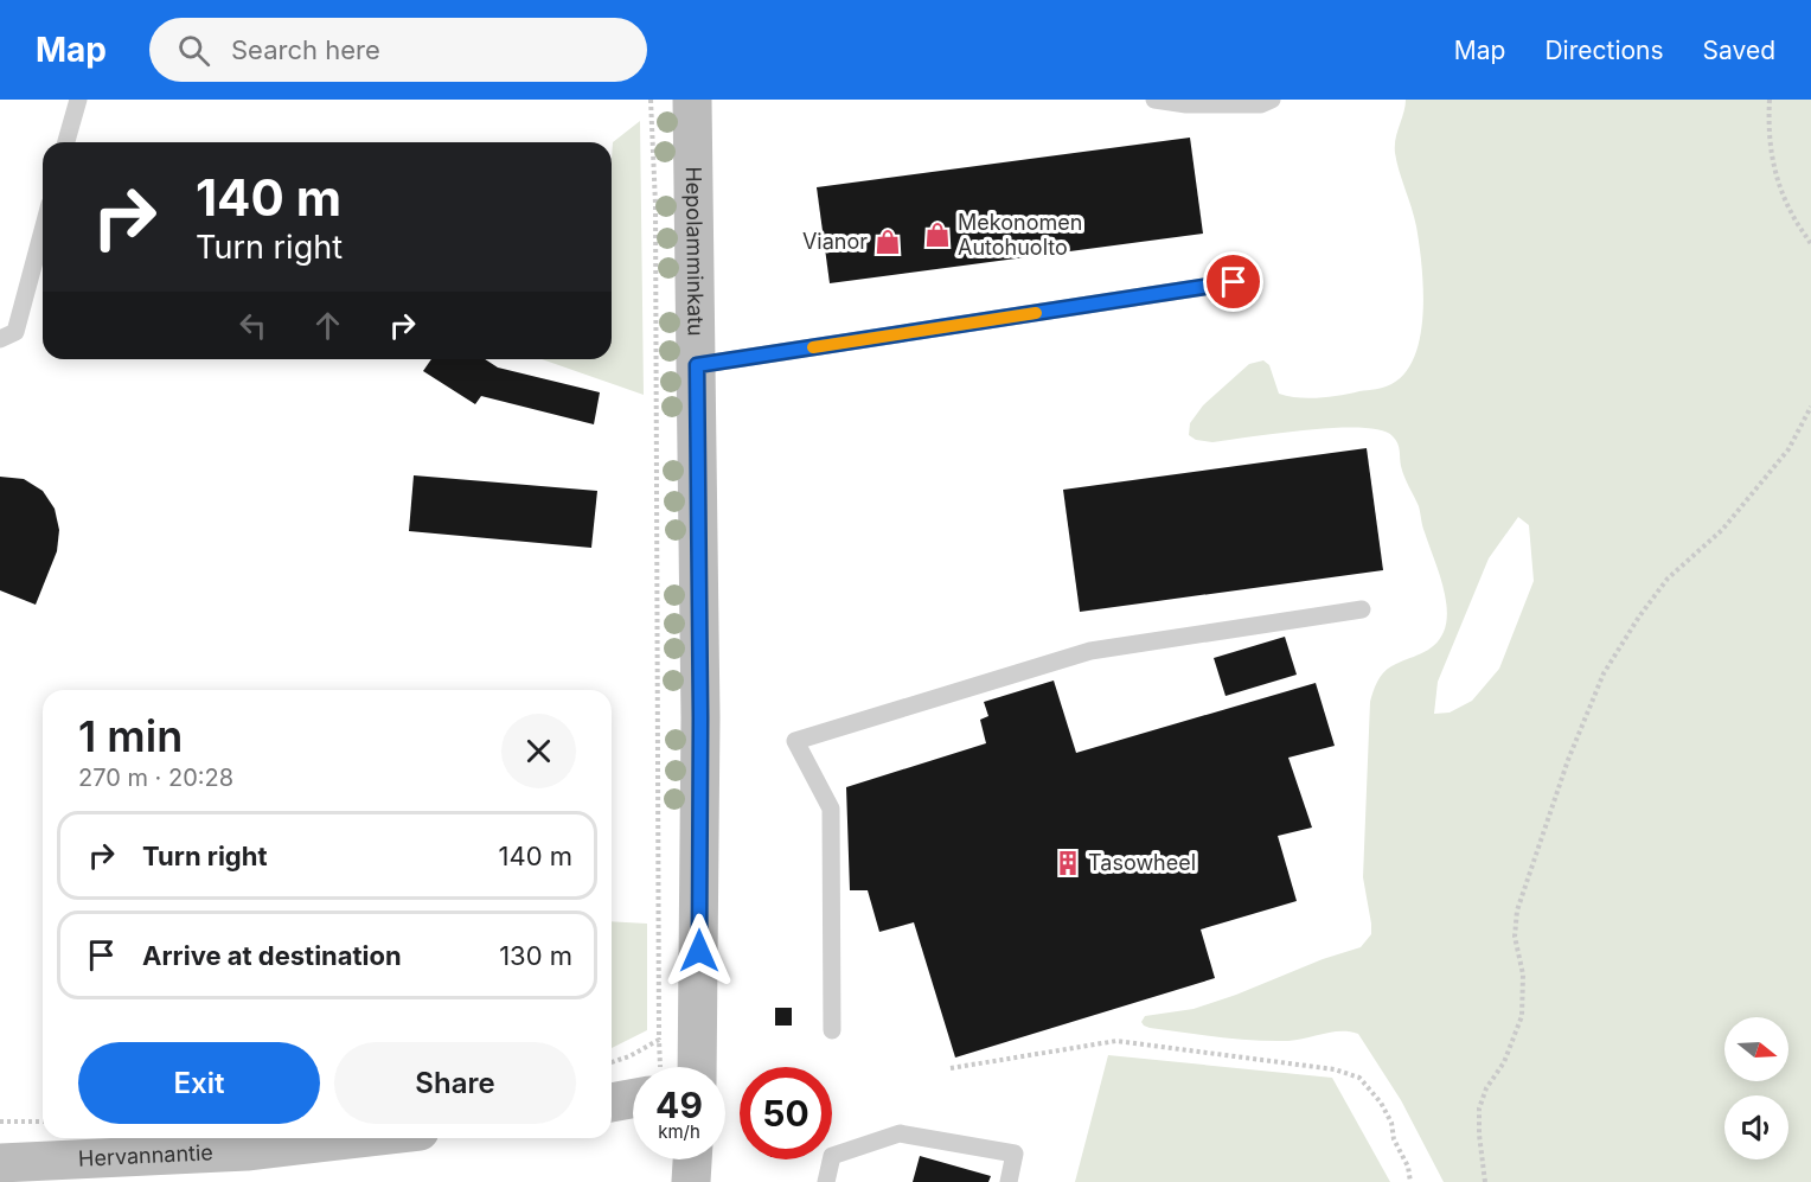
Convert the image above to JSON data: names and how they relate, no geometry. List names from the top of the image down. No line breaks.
{"streets":{"main road":["Hepolamminkatu","Hervannantie"]},"places":{"shop":["Mekonomen Autohuolto","Vianor"],"building":["Tasowheel"]},"north":"right","page":{"header":"Map","search":"Search here","nav":["Map","Directions","Saved"],"turn":["140 m","Turn right"],"heading":["1 min","270 m · 20:28"],"list":[{"name":"Turn right","value":"140 m"},{"name":"Arrive at destination","value":"130 m"}],"buttons":["Exit","Share"],"speed":"49 km/h","limit":"50"}}
